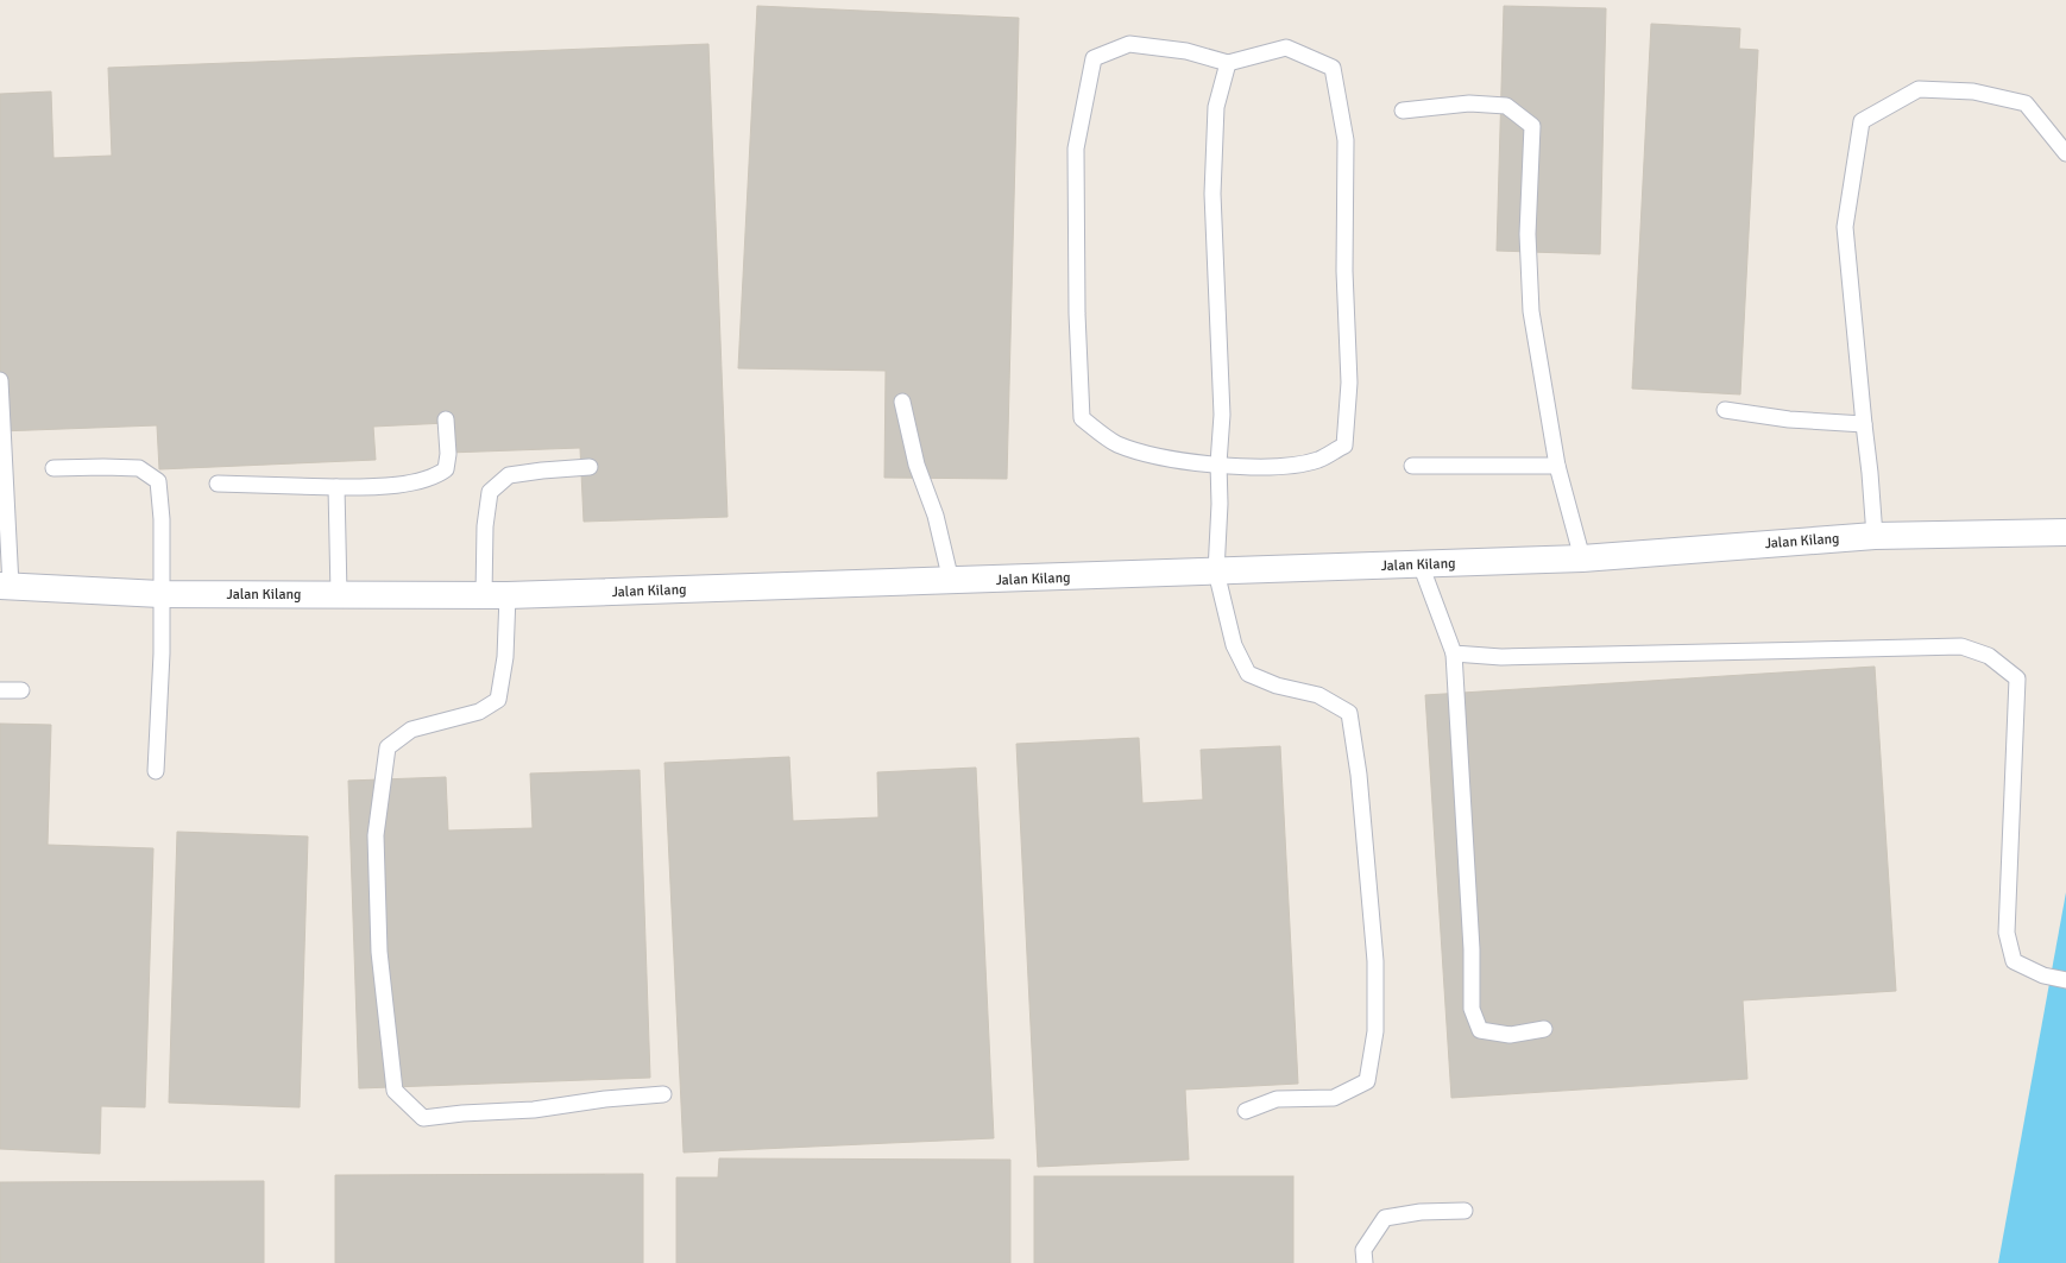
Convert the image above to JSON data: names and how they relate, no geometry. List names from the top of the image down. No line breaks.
{"streets":{"street":["Jalan Kilang"]}}
